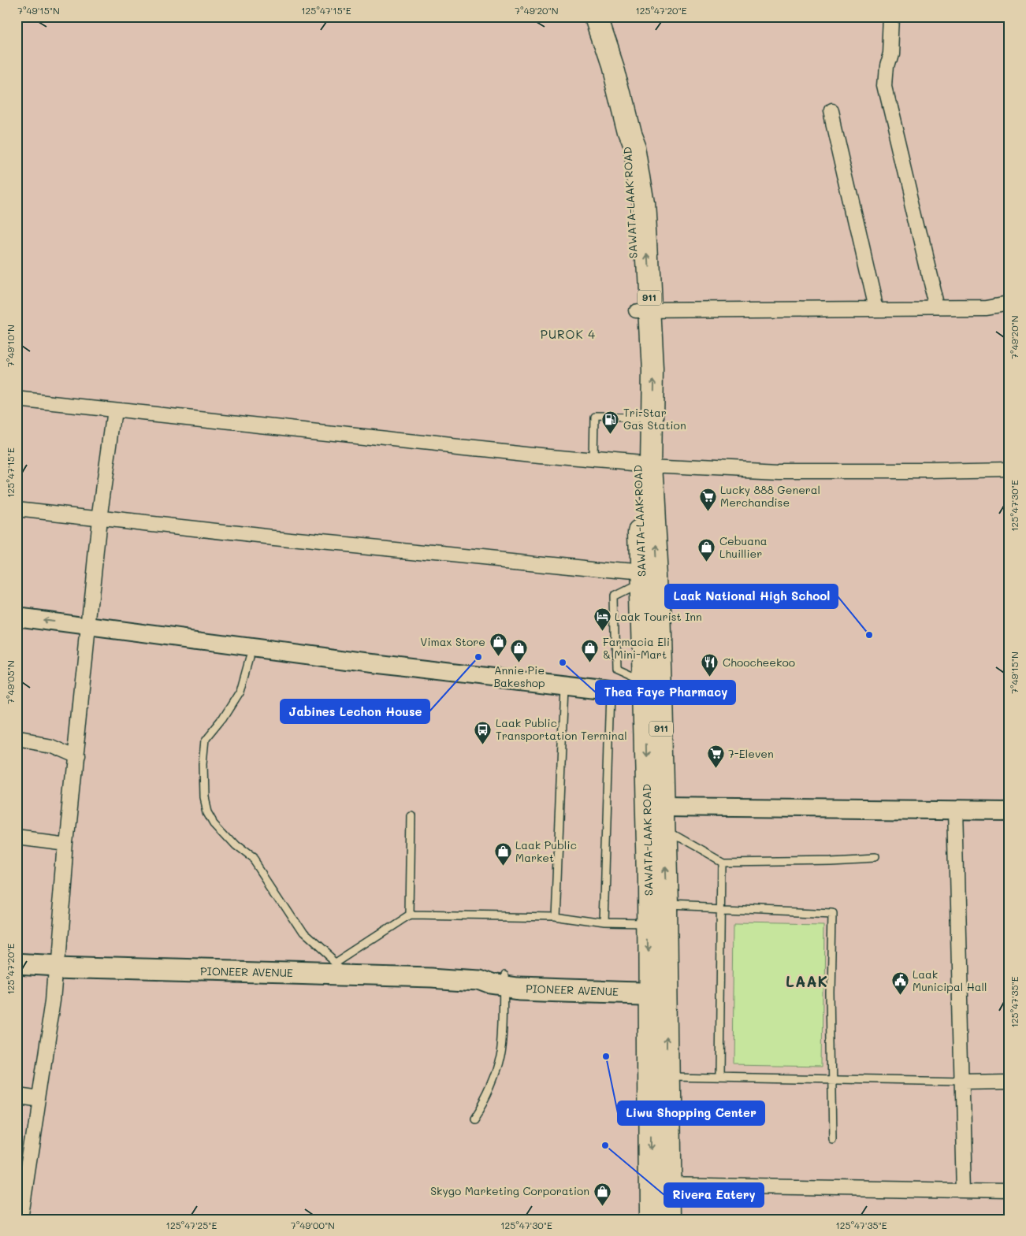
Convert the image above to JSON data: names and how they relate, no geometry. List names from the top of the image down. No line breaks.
{"streets":{"main road":["SAWATA-LAAK ROAD","911","PIONEER AVENUE"]},"crossings":[["SAWATA-LAAK ROAD","PIONEER AVENUE"]],"districts":["PUROK 4","LAAK"],"places":{"fuel station":["Tri-Star Gas Station"],"supermarket":["Lucky 888 General Merchandise","7-Eleven"],"shop":["Cebuana Lhuillier","Vimax Store","Annie Pie Bakeshop","Farmacia Eli & Mini-Mart","Laak Public Market","Skygo Marketing Corporation"],"hotel":["Laak Tourist Inn"],"other":["Laak National High School","Jabines Lechon House","Thea Faye Pharmacy","Liwu Shopping Center","Rivera Eatery"],"restaurant":["Choocheekoo"],"bus stop":["Laak Public Transportation Terminal"],"public building":["Laak Municipal Hall"]},"coordinates":["7°49'15\"N","125°47'15\"E","7°49'20\"N","125°47'20\"E","7°49'10\"N","125°47'30\"E","7°49'05\"N","125°47'35\"E","125°47'25\"E","7°49'00\"N"]}
